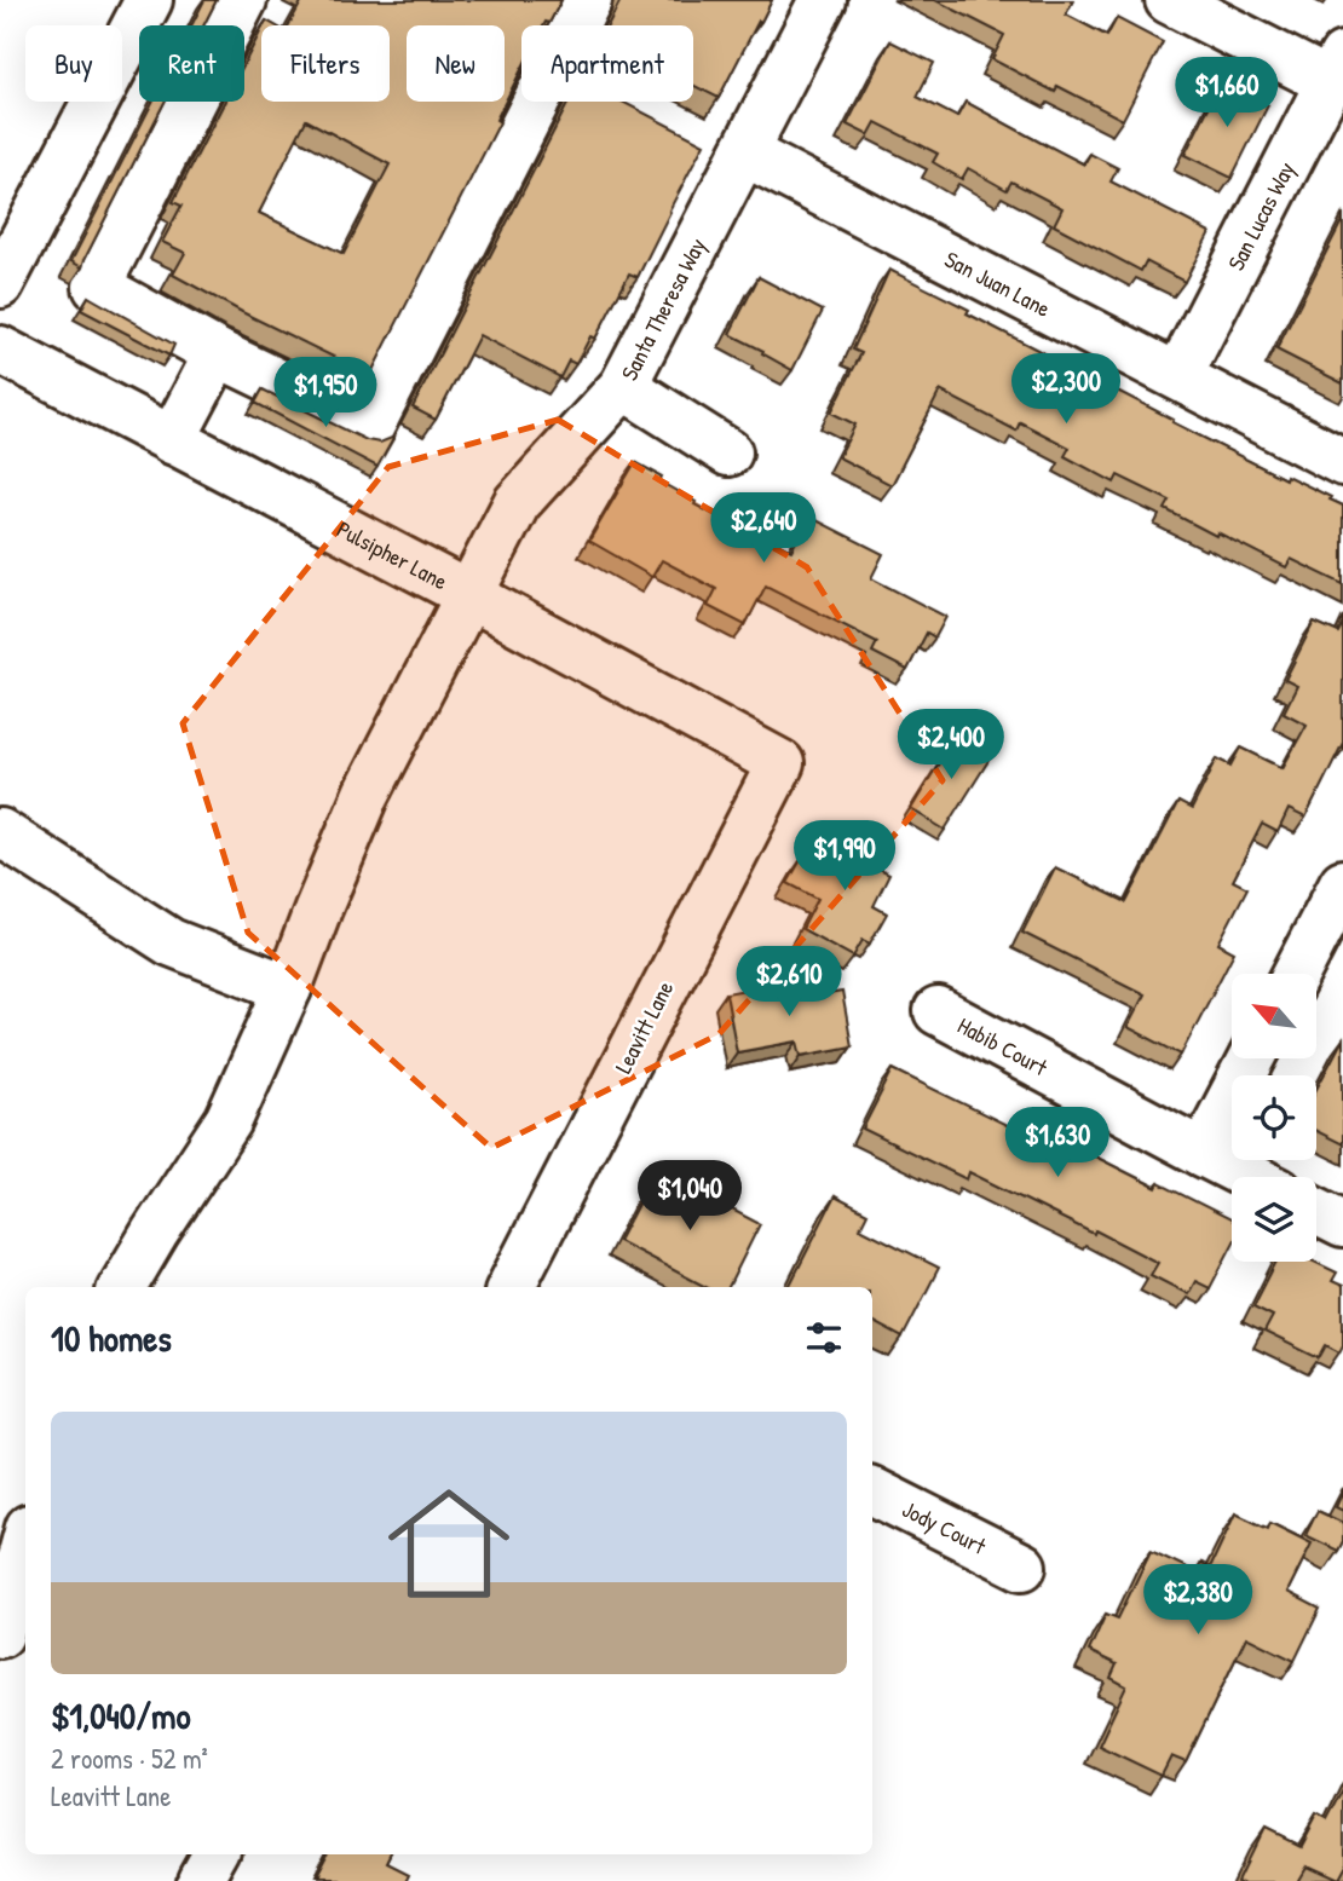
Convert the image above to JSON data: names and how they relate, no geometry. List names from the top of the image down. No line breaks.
{"streets":{"street":["San Lucas Way","San Juan Lane","Santa Theresa Way","Pulsipher Lane","Leavitt Lane","Habib Court","Jody Court"]},"crossings":[["San Lucas Way","San Juan Lane"],["San Juan Lane","Santa Theresa Way"],["Santa Theresa Way","Pulsipher Lane"],["Pulsipher Lane","Leavitt Lane"]],"north":"top left","page":{"chip":["Buy","Rent","Filters","New","Apartment"],"price":["$1,660","$2,300","$1,950","$2,640","$2,400","$1,990","$2,610","$1,630","$1,040","$2,380"],"heading":"10 homes","list":[{"name":"$1,040/mo","note":"2 rooms · 52 m² · Leavitt Lane"}]}}
